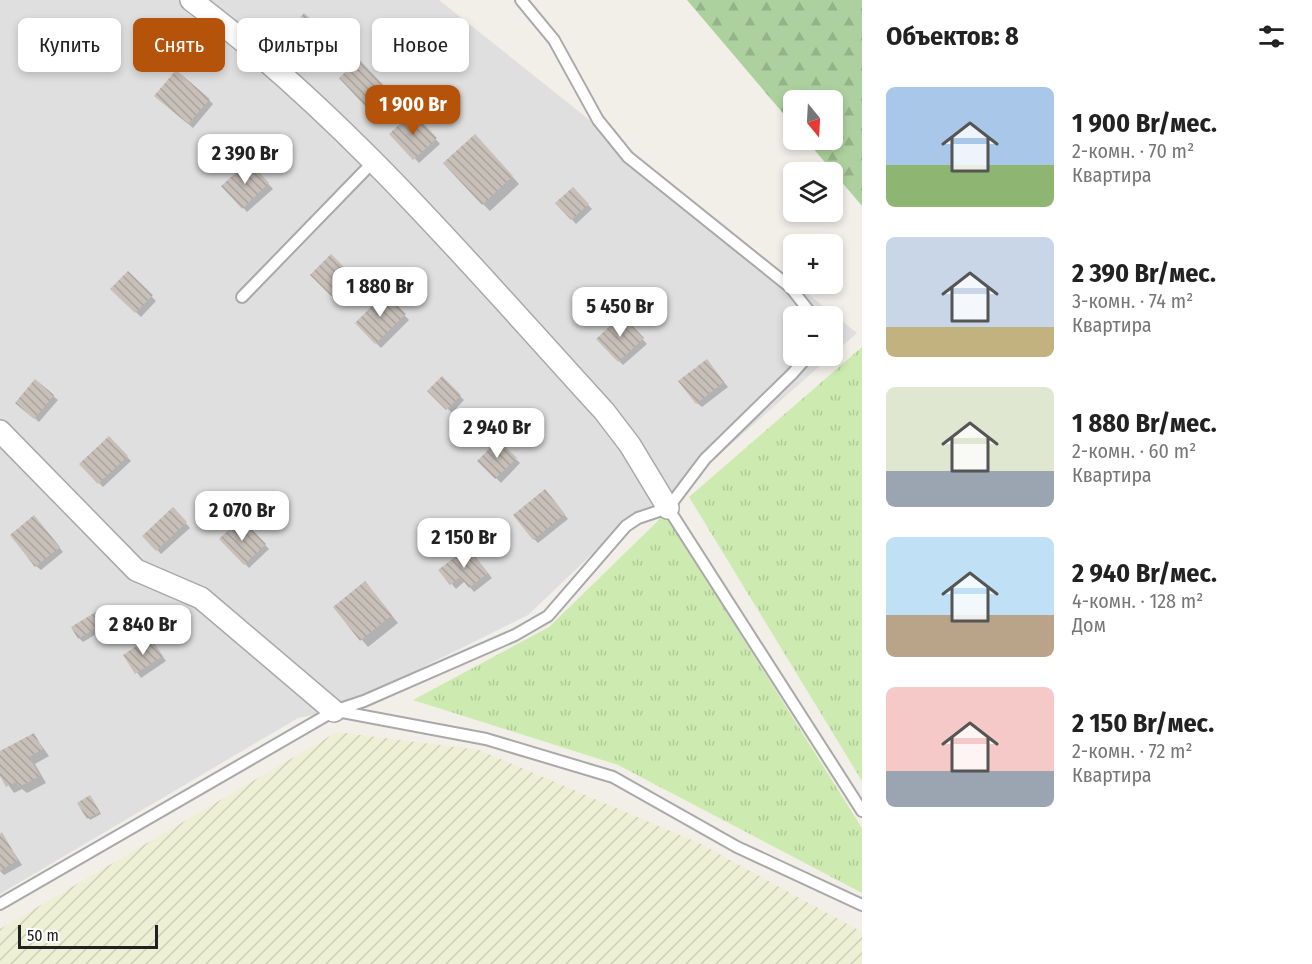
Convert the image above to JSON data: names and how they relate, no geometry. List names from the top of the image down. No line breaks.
{"scale_bar":"50 m","north":"bottom","page":{"heading":"Объектов: 8","chip":["Купить","Снять","Фильтры","Новое"],"list":[{"name":"1 900 Br/мес.","note":"2-комн. · 70 m² · Квартира"},{"name":"2 390 Br/мес.","note":"3-комн. · 74 m² · Квартира"},{"name":"1 880 Br/мес.","note":"2-комн. · 60 m² · Квартира"},{"name":"2 940 Br/мес.","note":"4-комн. · 128 m² · Дом"},{"name":"2 150 Br/мес.","note":"2-комн. · 72 m² · Квартира"}],"price":["1 900 Br","2 390 Br","1 880 Br","5 450 Br","2 940 Br","2 070 Br","2 150 Br","2 840 Br"],"map_buttons":["+","−"],"scale":"50 m"}}
